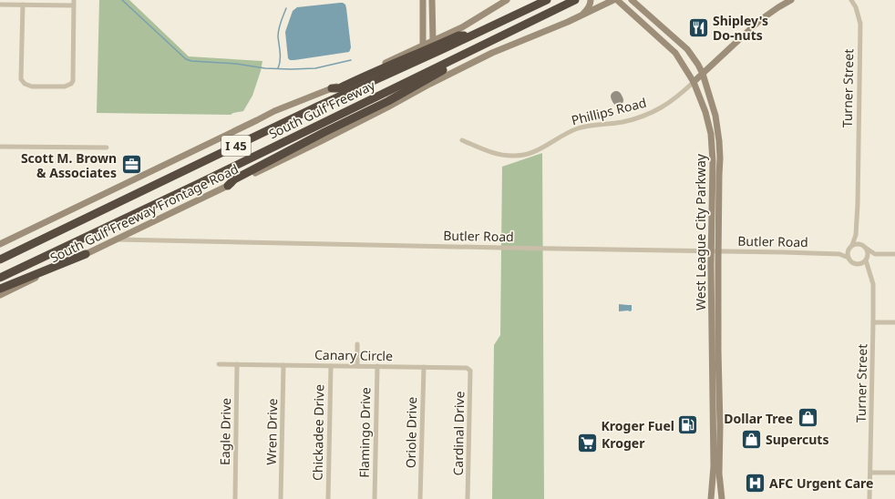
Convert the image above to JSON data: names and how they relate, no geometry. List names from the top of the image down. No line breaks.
{"streets":{"highway":["South Gulf Freeway","I 45"],"main road":["South Gulf Freeway Frontage Road","West League City Parkway"],"street":["Turner Street","Phillips Road","Butler Road","Canary Circle","Eagle Drive","Wren Drive","Chickadee Drive","Flamingo Drive","Oriole Drive","Cardinal Drive"]},"crossings":[["Turner Street","Butler Road"],["Phillips Road","West League City Parkway"],["South Gulf Freeway Frontage Road","Butler Road"],["West League City Parkway","Butler Road"],["Canary Circle","Eagle Drive"],["Canary Circle","Wren Drive"],["Canary Circle","Chickadee Drive"],["Canary Circle","Flamingo Drive"],["Canary Circle","Oriole Drive"],["Canary Circle","Cardinal Drive"]],"places":{"restaurant":["Shipley's Do-nuts"],"office":["Scott M. Brown & Associates"],"shop":["Dollar Tree","Supercuts"],"fuel station":["Kroger Fuel"],"supermarket":["Kroger"],"hospital":["AFC Urgent Care"]}}
